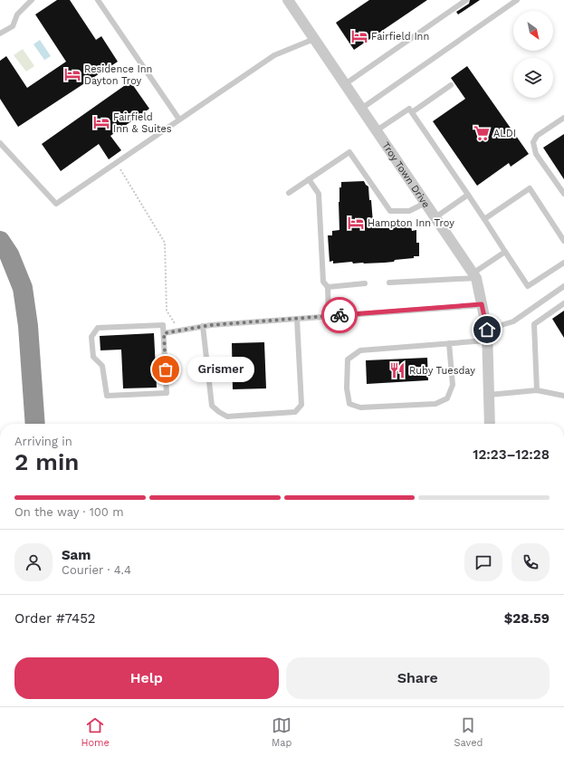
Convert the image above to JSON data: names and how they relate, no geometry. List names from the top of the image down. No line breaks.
{"streets":{"street":["Troy Town Drive"]},"places":{"hotel":["Fairfield Inn","Residence Inn Dayton Troy","Fairfield Inn & Suites","Hampton Inn Troy"],"supermarket":["ALDI"],"other":["Grismer"],"restaurant":["Ruby Tuesday"]},"north":"bottom right","page":{"bubble":"Grismer","heading":["2 min","Arriving in","12:23–12:28"],"panel":["Sam","Courier · 4.4","Order #7452","$28.59"],"bar":"On the way · 100 m","buttons":["Help","Share"],"tabs":["Home","Map","Saved"]}}
